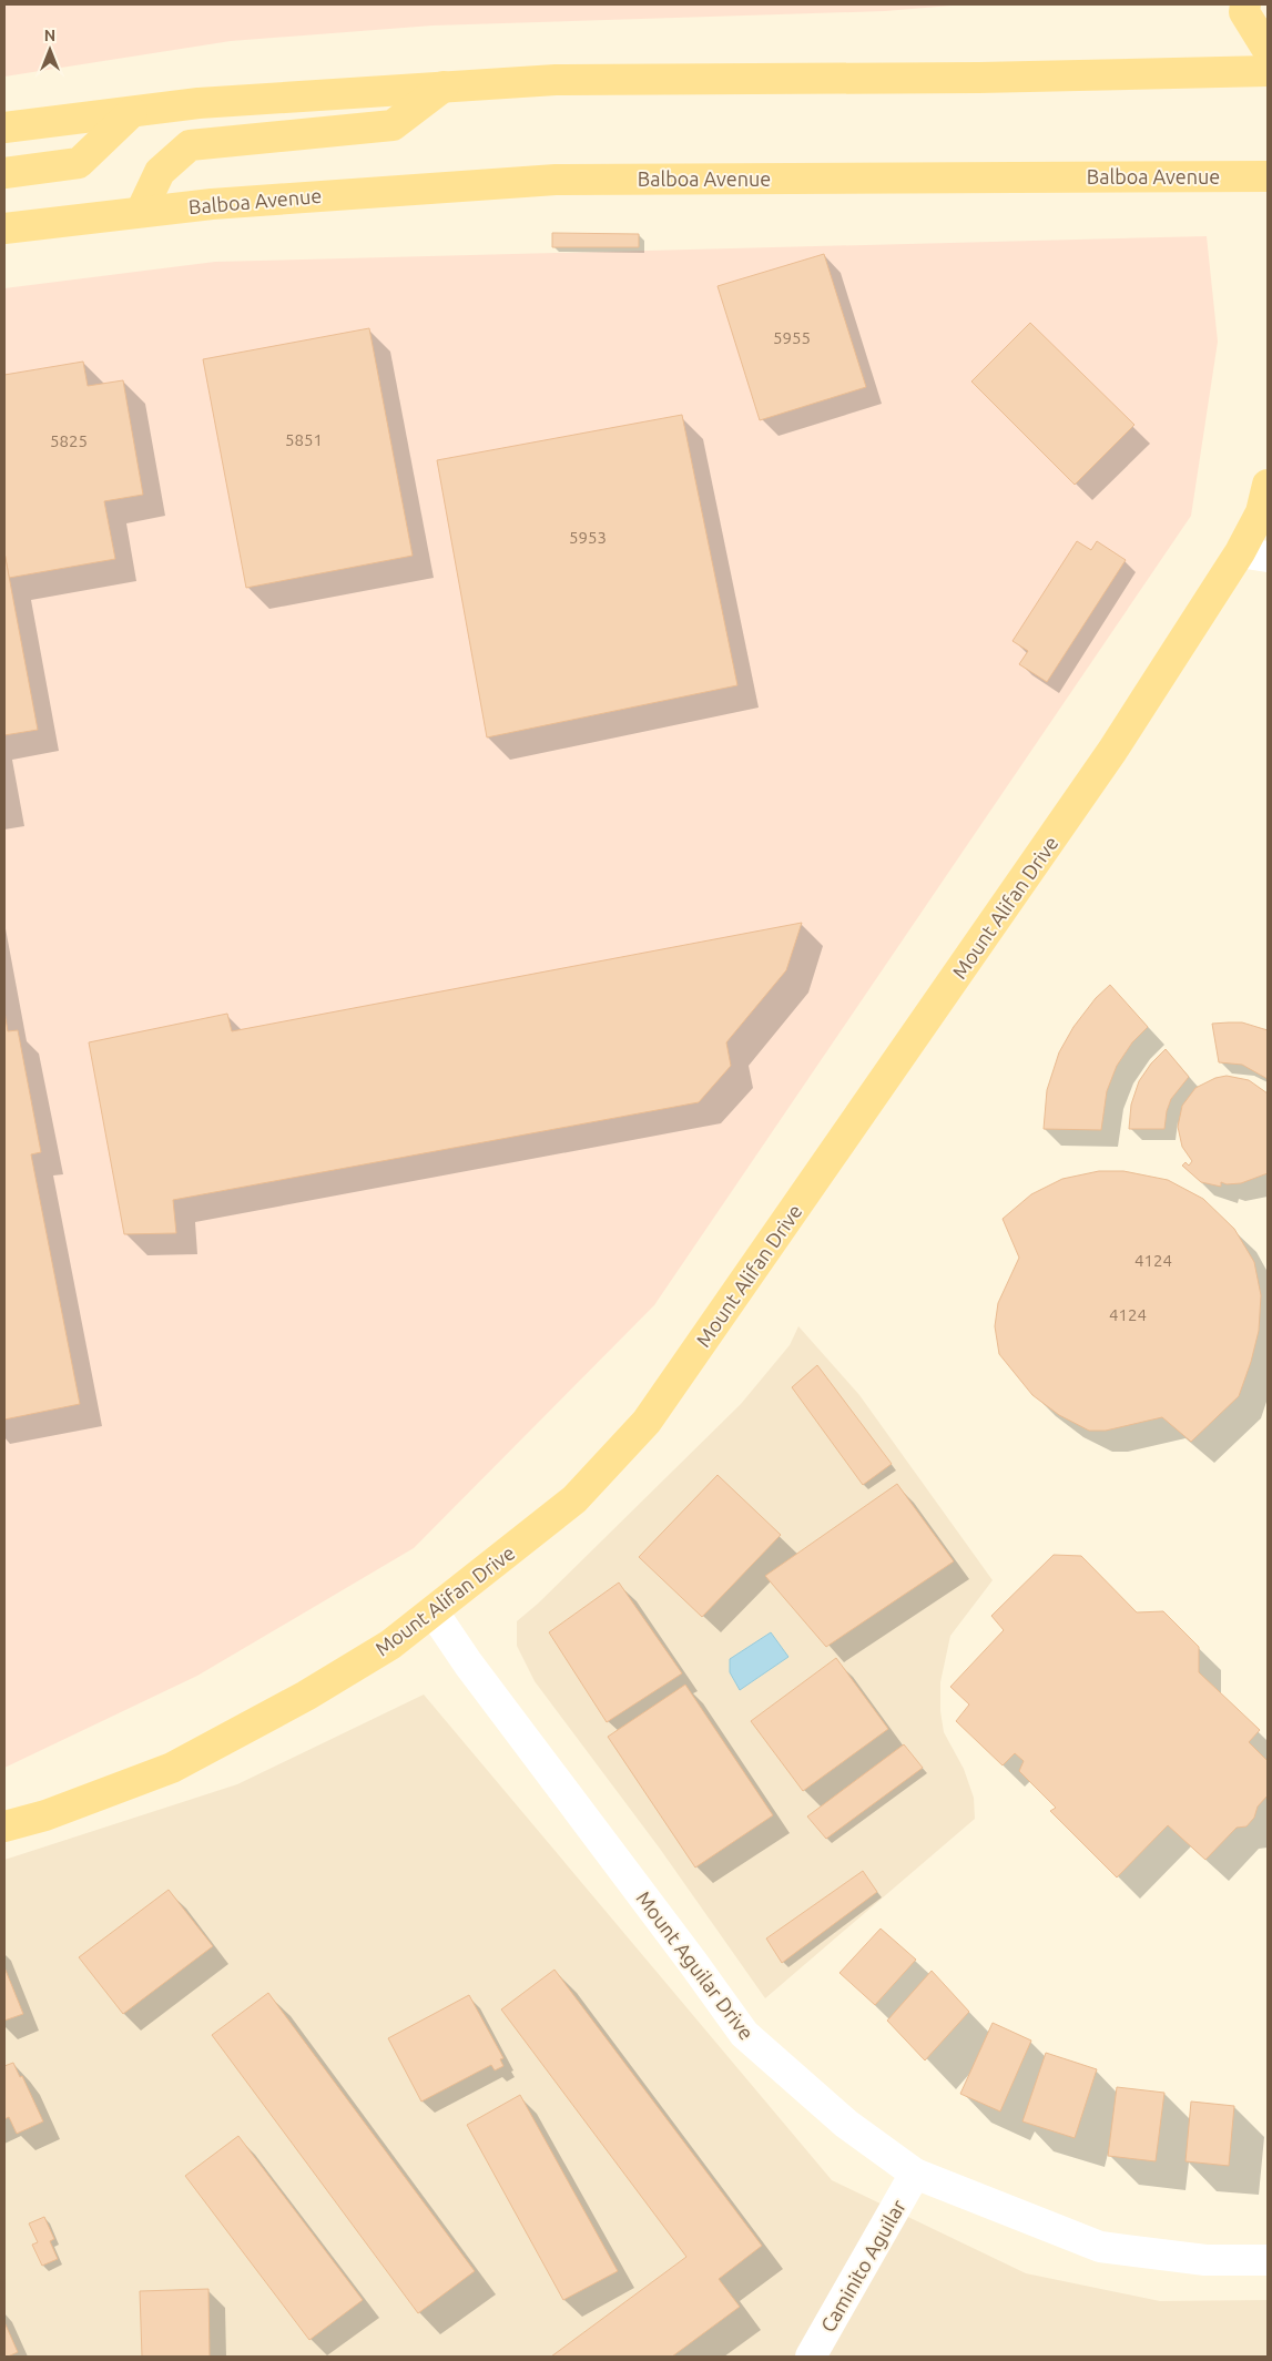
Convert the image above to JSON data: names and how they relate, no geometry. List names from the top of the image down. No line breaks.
{"streets":{"main road":["Balboa Avenue","Mount Alifan Drive"],"street":["Mount Aguilar Drive","Caminito Aguilar"]},"crossings":[["Mount Alifan Drive","Mount Aguilar Drive"],["Mount Aguilar Drive","Caminito Aguilar"]],"house_numbers":["5955","5851","5825","5953","4124","4124"],"north":"top"}
